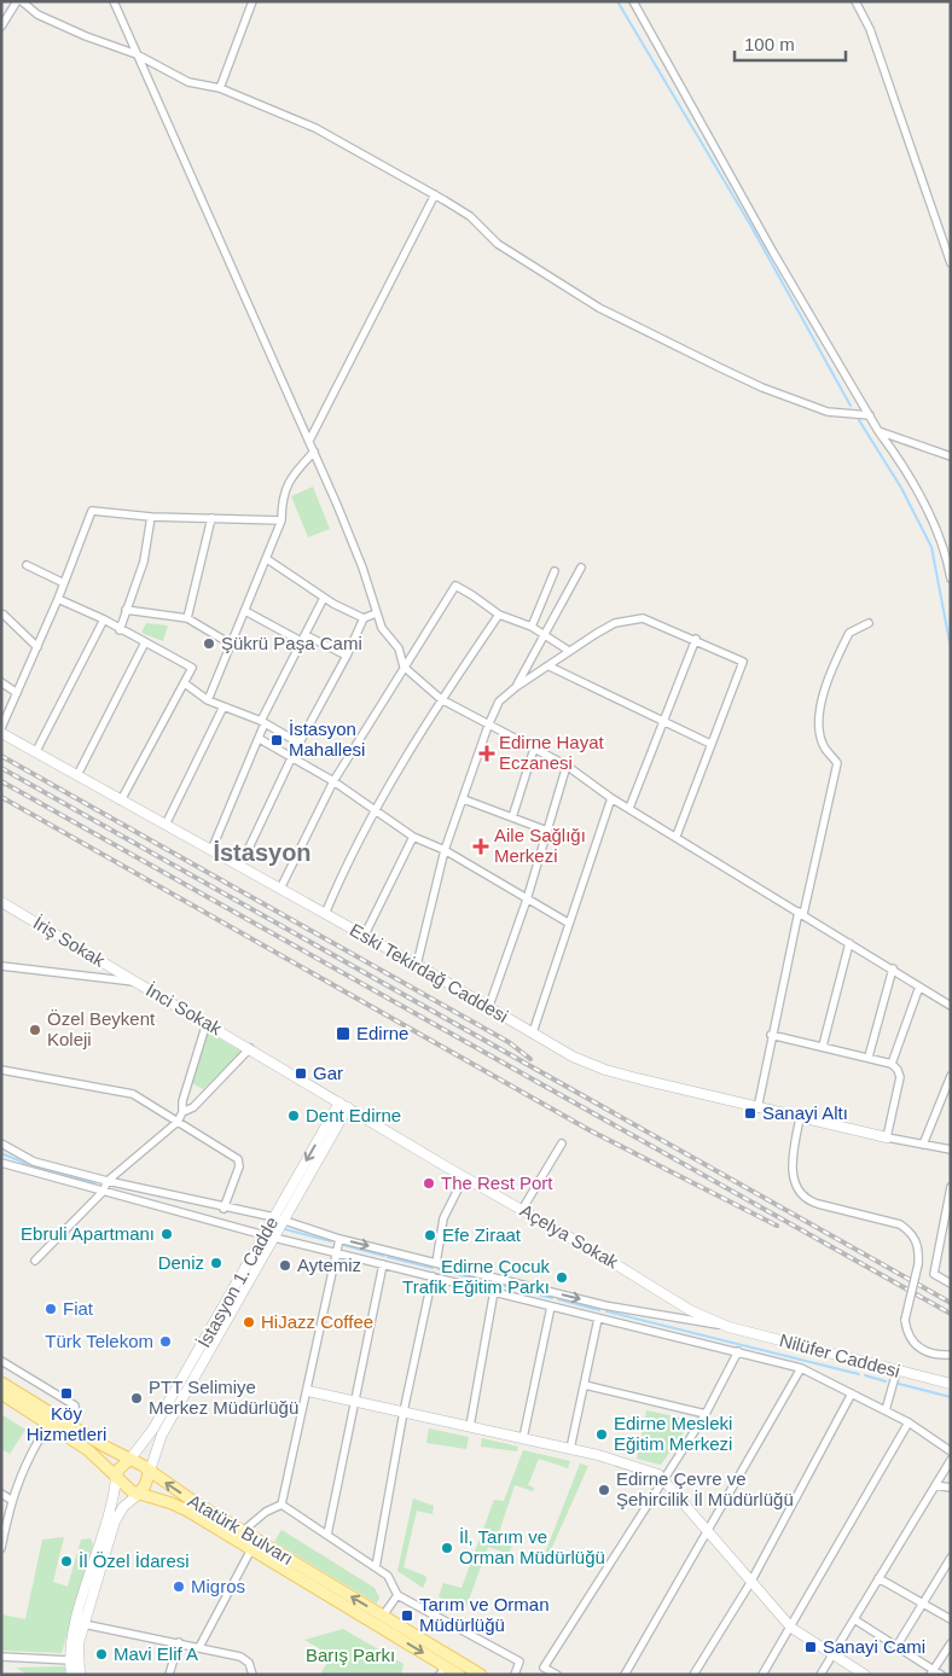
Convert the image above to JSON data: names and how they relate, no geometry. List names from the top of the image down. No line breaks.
{"streets":{"main road":["İriş Sokak","Eski Tekirdağ Caddesi","İnci Sokak","Açelya Sokak","İstasyon 1. Cadde","Nilüfer Caddesi","Atatürk Bulvarı"]},"crossings":[["İriş Sokak","İnci Sokak"],["İnci Sokak","Açelya Sokak"],["İnci Sokak","İstasyon 1. Cadde"],["Açelya Sokak","İstasyon 1. Cadde"],["Açelya Sokak","Nilüfer Caddesi"],["İstasyon 1. Cadde","Atatürk Bulvarı"]],"districts":["İstasyon"],"parks":["Barış Parkı"],"places":{"other":["Şükrü Paşa Cami","Özel Beykent Koleji","Dent Edirne","The Rest Port","Ebruli Apartmanı","Efe Ziraat","Deniz","Aytemiz","Edirne Çocuk Trafik Eğitim Parkı","Fiat","HiJazz Coffee","Türk Telekom","PTT Selimiye Merkez Müdürlüğü","Edirne Mesleki Eğitim Merkezi","Edirne Çevre ve Şehircilik İl Müdürlüğü","İl, Tarım ve Orman Müdürlüğü","İl Özel İdaresi","Migros","Mavi Elif A"],"transit":["İstasyon Mahallesi","Edirne","Gar","Sanayi Altı","Köy Hizmetleri","Tarım ve Orman Müdürlüğü","Sanayi Cami"],"health":["Edirne Hayat Eczanesi","Aile Sağlığı Merkezi"]},"scale_bar":"100 m"}
